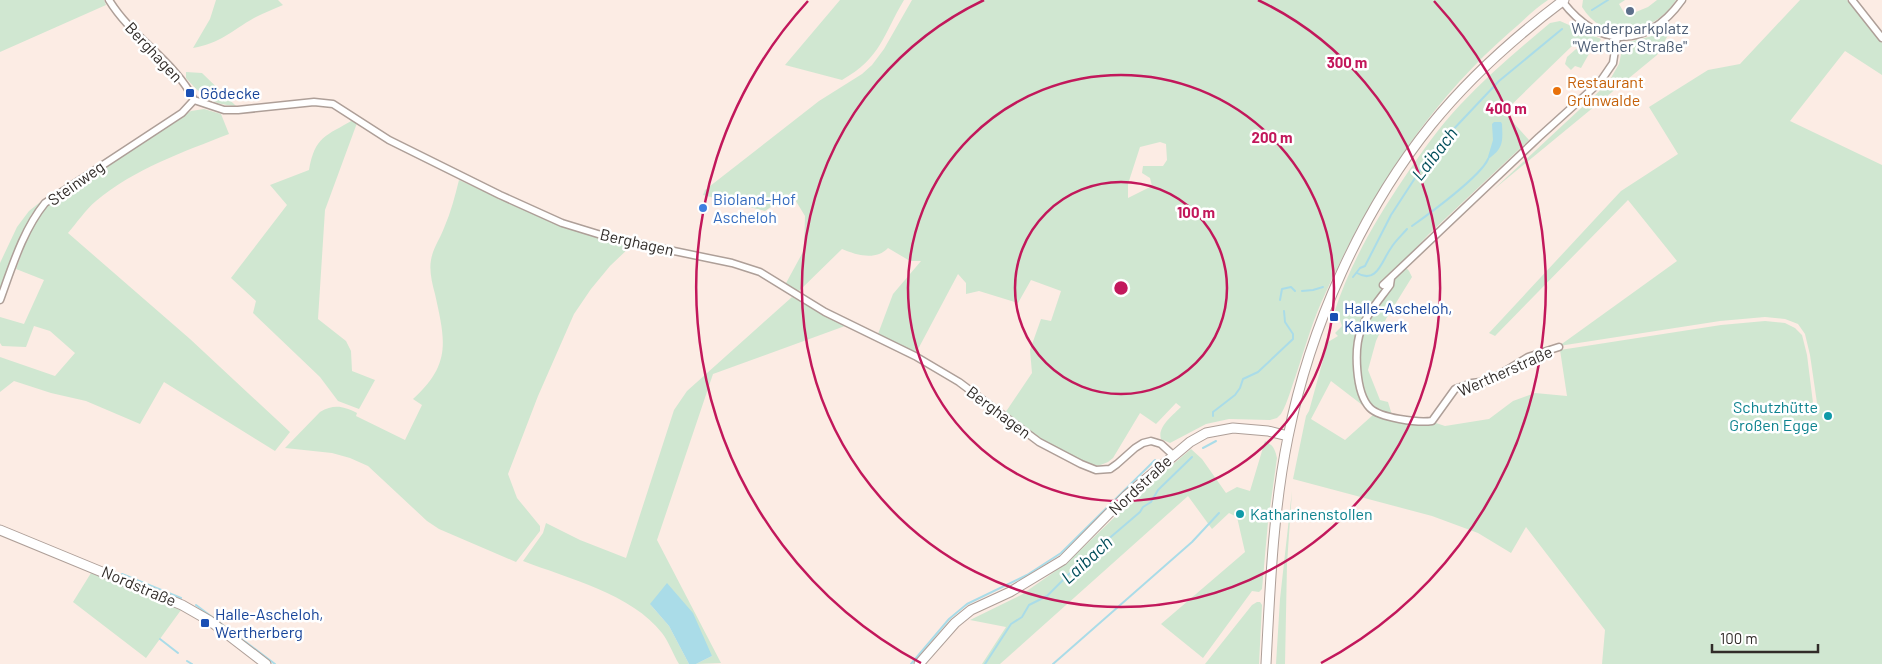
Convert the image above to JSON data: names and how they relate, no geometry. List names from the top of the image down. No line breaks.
{"streets":{"main road":["Nordstraße"],"street":["Berghagen","Steinweg","Wertherstraße"]},"crossings":[["Berghagen","Steinweg"],["Berghagen","Nordstraße"]],"water":["Laibach"],"places":{"other":["Wanderparkplatz \"Werther Straße\"","Restaurant Grünwalde","Bioland-Hof Ascheloh","Schutzhütte Großen Egge","Katharinenstollen"],"transit":["Gödecke","Halle-Ascheloh, Kalkwerk","Halle-Ascheloh, Wertherberg"]},"scale_bar":"100 m","rings":["300 m","400 m","200 m","100 m"]}
